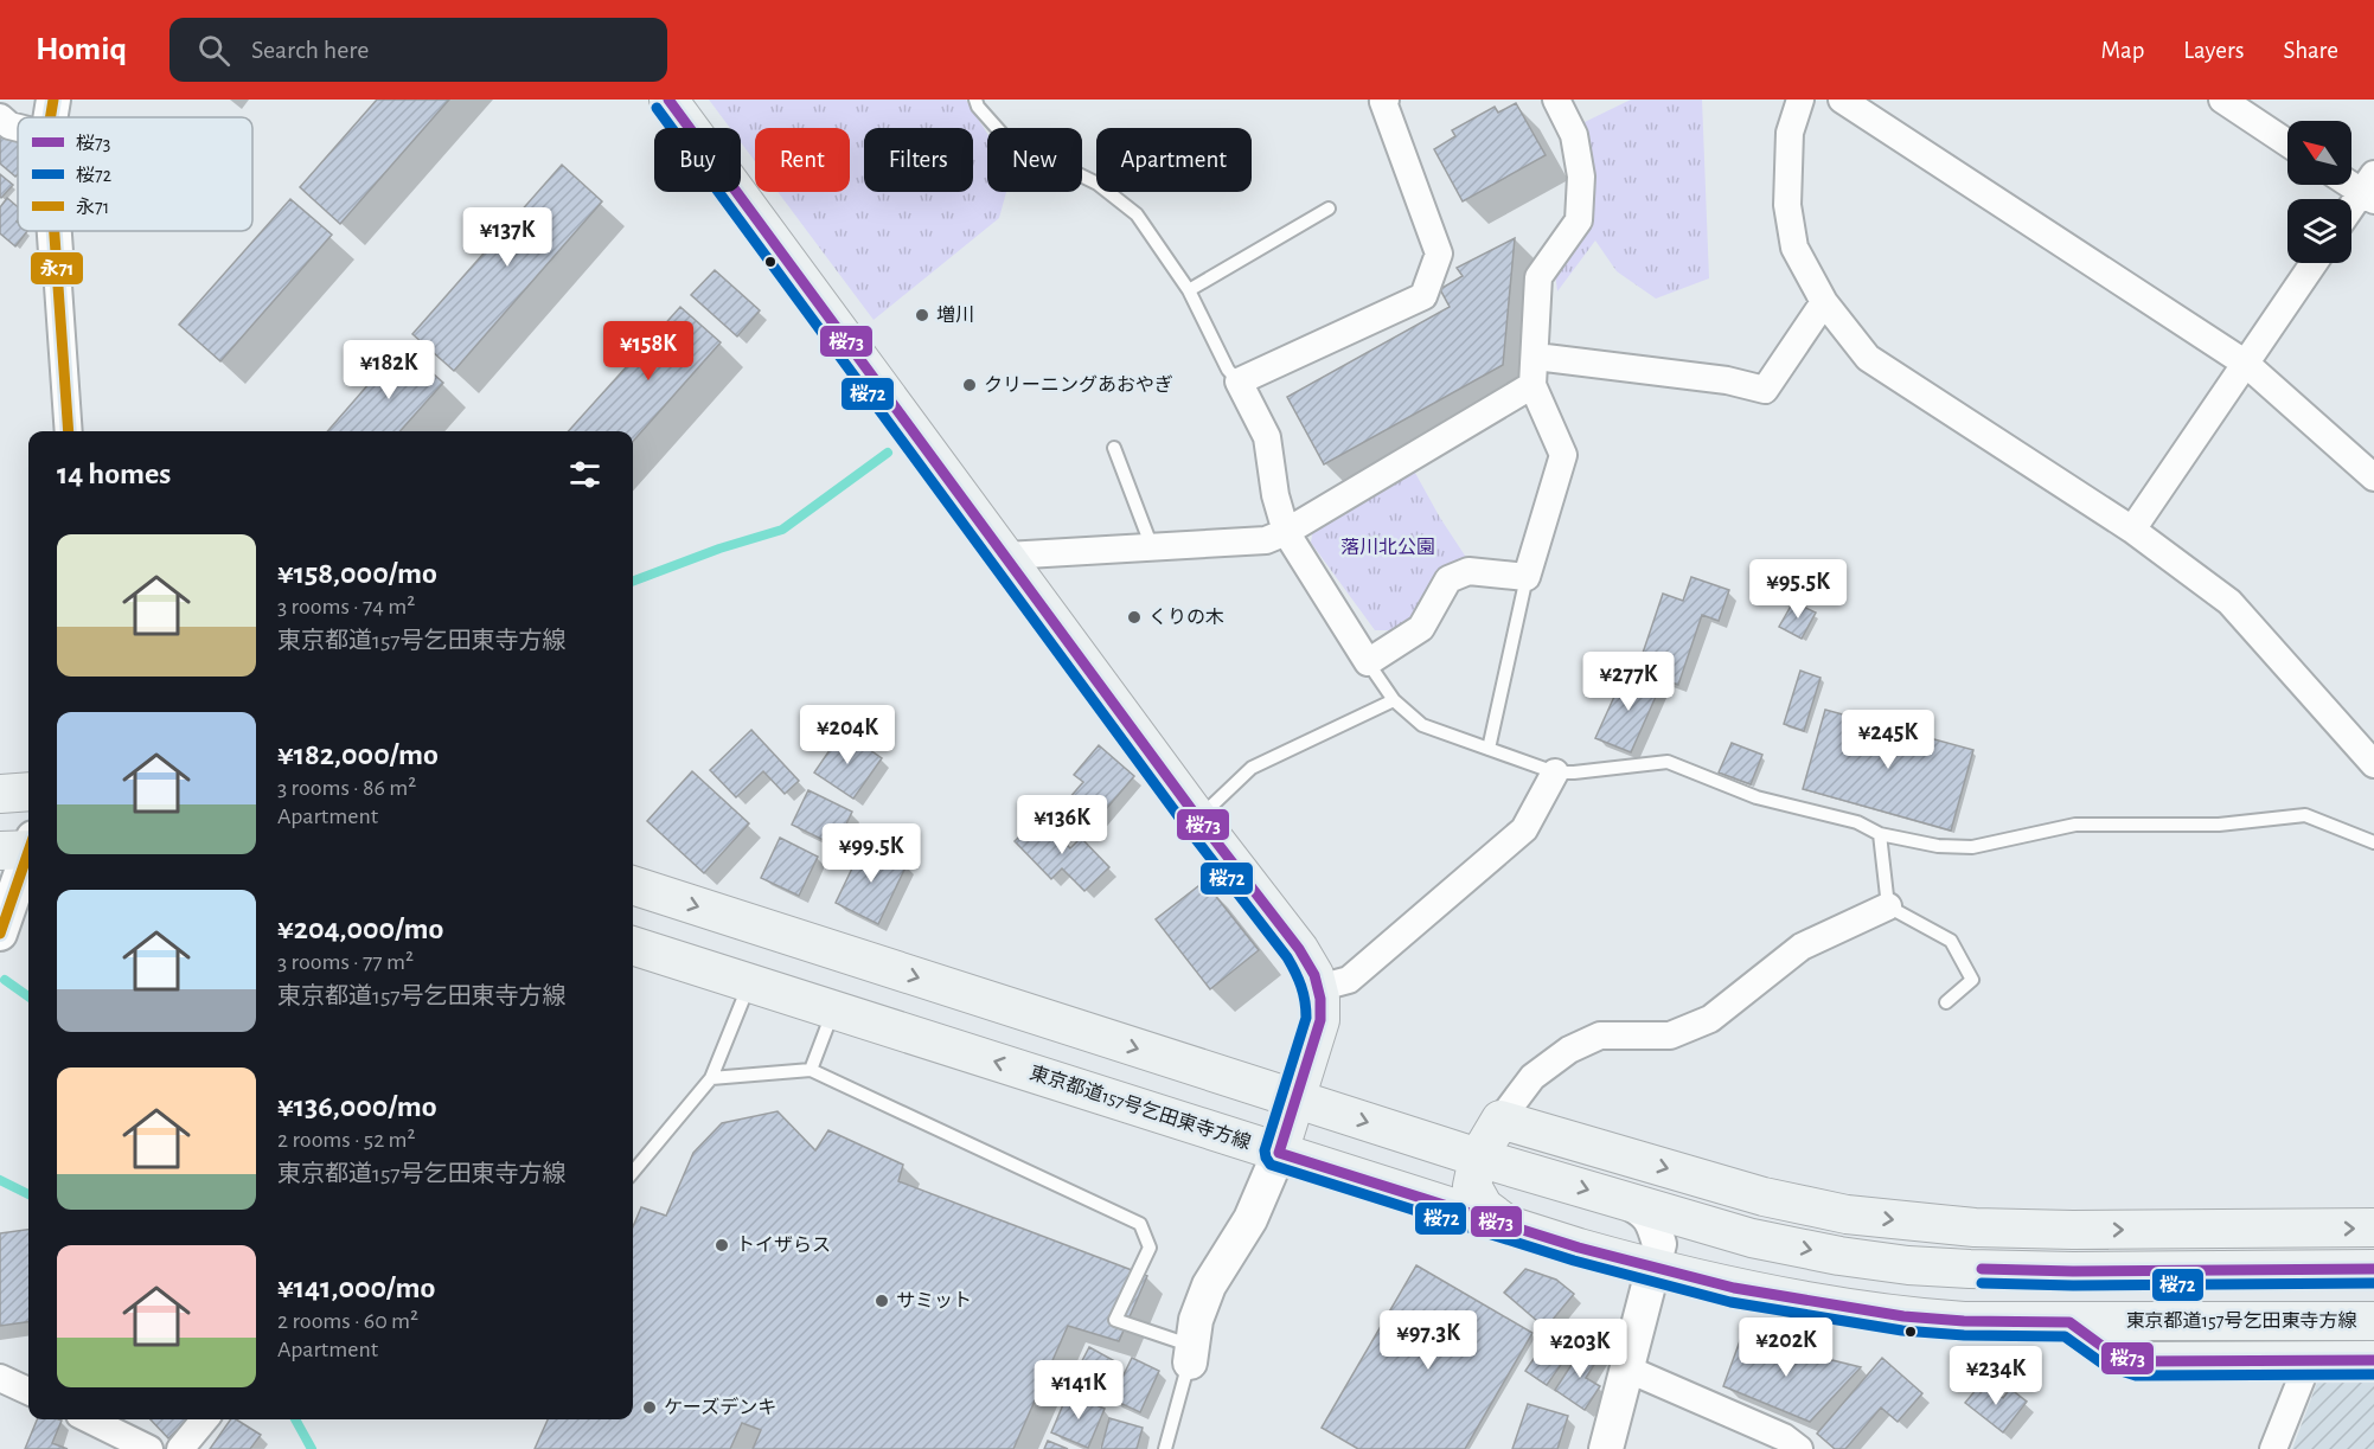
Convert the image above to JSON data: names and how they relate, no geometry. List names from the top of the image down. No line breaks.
{"streets":{"main road":["東京都道157号乞田東寺方線"]},"parks":["落川北公園"],"places":["増川","クリーニングあおやぎ","くりの木","トイザらス","サミット","ケーズデンキ"],"lines":["transit line 桜73","transit line 永71","transit line 桜72"],"legend":["桜73","桜72","永71"],"north":"top left","page":{"header":"Homiq","search":"Search here","nav":["Map","Layers","Share"],"chip":["Buy","Rent","Filters","New","Apartment"],"price":["¥137K","¥158K","¥182K","¥95.5K","¥277K","¥204K","¥245K","¥136K","¥99.5K","¥97.3K","¥202K","¥203K","¥234K","¥141K"],"heading":"14 homes","list":[{"name":"¥158,000/mo","note":"3 rooms · 74 m² · 東京都道157号乞田東寺方線"},{"name":"¥182,000/mo","note":"3 rooms · 86 m² · Apartment"},{"name":"¥204,000/mo","note":"3 rooms · 77 m² · 東京都道157号乞田東寺方線"},{"name":"¥136,000/mo","note":"2 rooms · 52 m² · 東京都道157号乞田東寺方線"},{"name":"¥141,000/mo","note":"2 rooms · 60 m² · Apartment"}]}}
